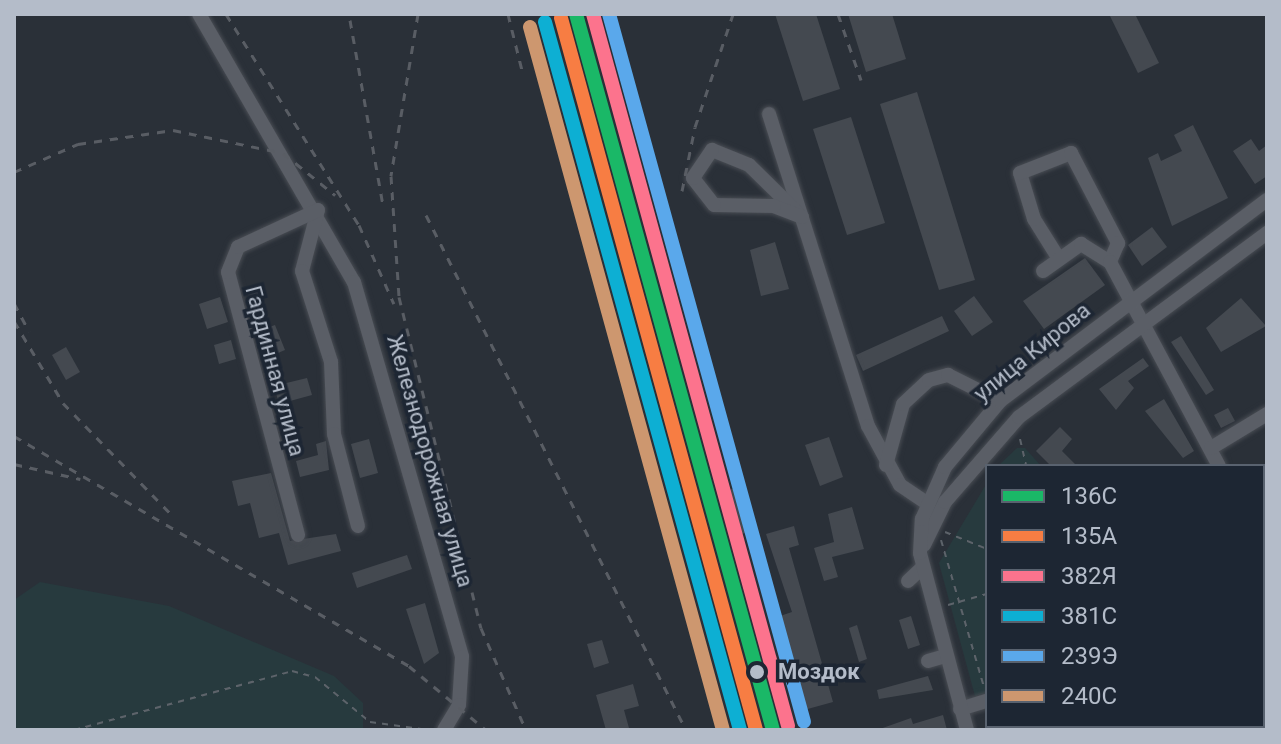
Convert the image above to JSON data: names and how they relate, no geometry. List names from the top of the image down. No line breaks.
{"streets":{"street":["улица Кирова","Гардинная улица","Железнодорожная улица"]},"crossings":[["Гардинная улица","Железнодорожная улица"]],"places":["Моздок"],"lines":["transit line 136С","transit line 382Я","transit line 239Э","transit line 135А","transit line 381С","transit line 240С"],"legend":["136С","135А","382Я","381С","239Э","240С"]}
